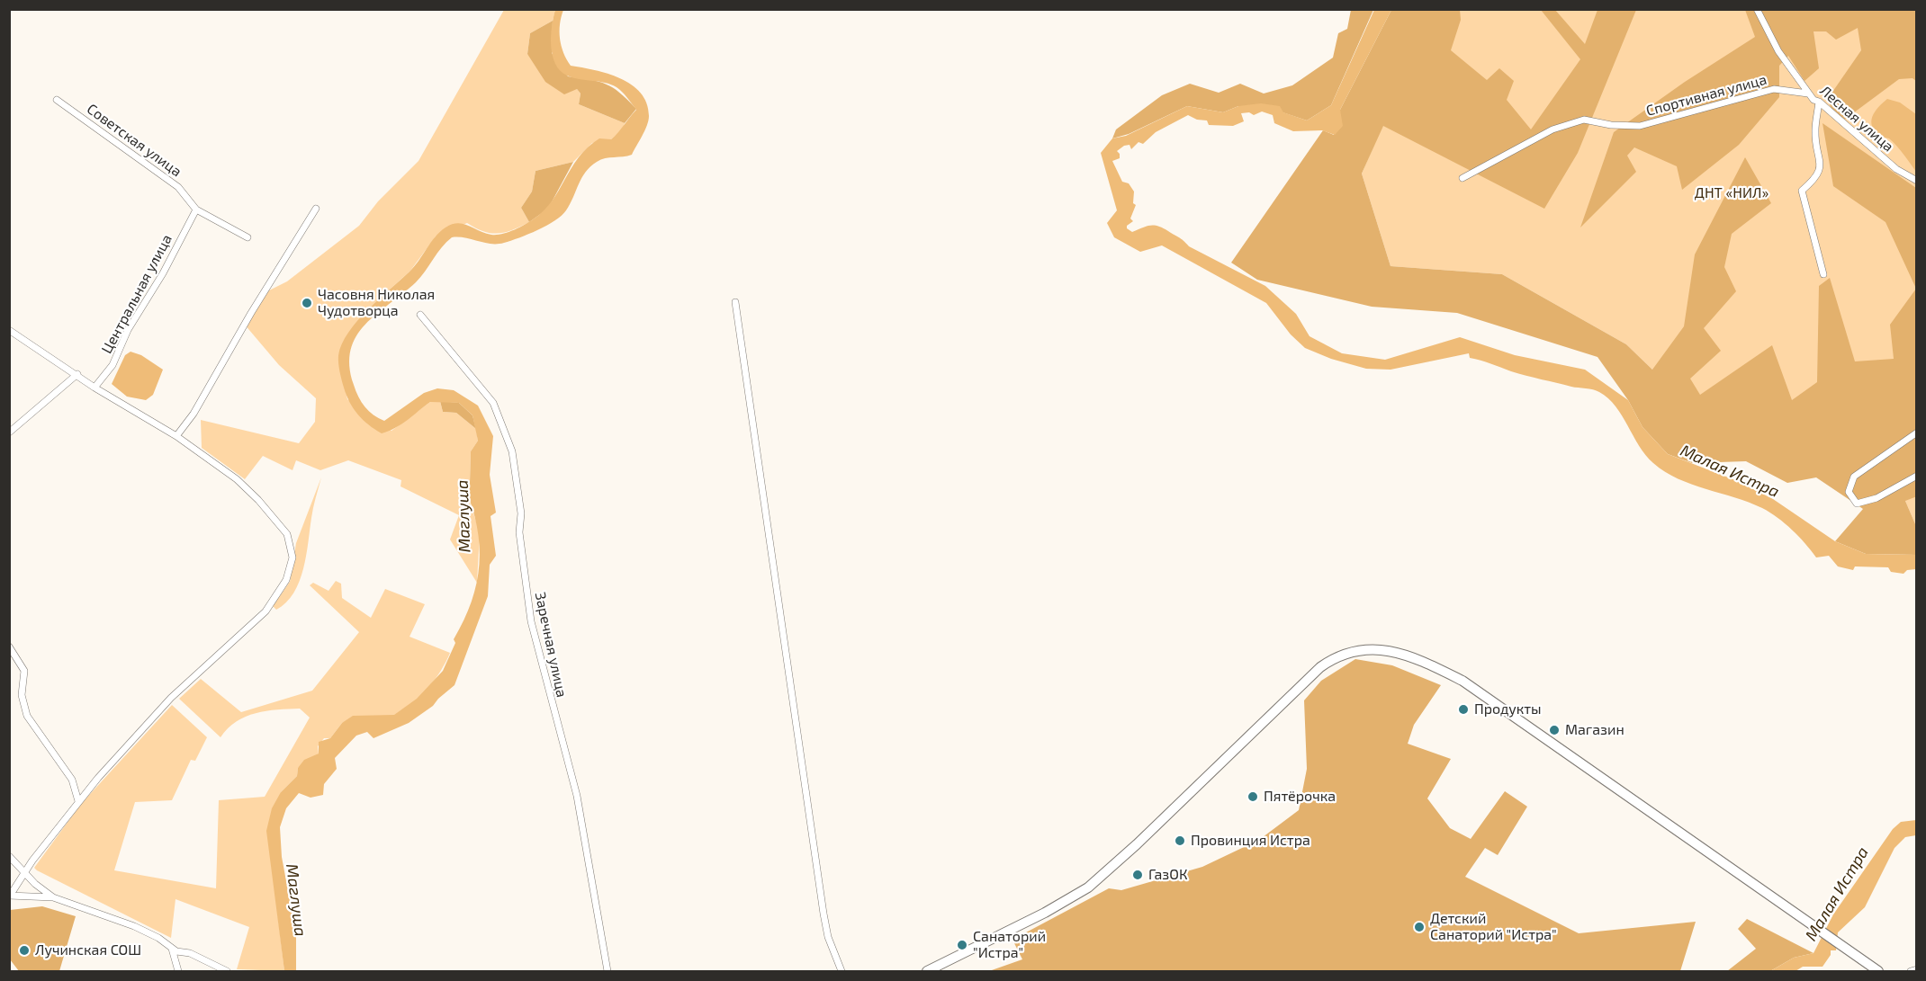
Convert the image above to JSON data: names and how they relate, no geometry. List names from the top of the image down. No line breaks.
{"streets":{"street":["Спортивная улица","Лесная улица","Советская улица","Центральная улица","Заречная улица"]},"crossings":[["Спортивная улица","Лесная улица"],["Советская улица","Центральная улица"]],"water":["Малая Истра","Маглуша"],"parks":["ДНТ «НИЛ»"],"places":["Часовня Николая Чудотворца","Продукты","Магазин","Пятёрочка","Провинция Истра","ГазОК","Детский Санаторий \"Истра\"","Санаторий \"Истра\"","Лучинская СОШ"]}
